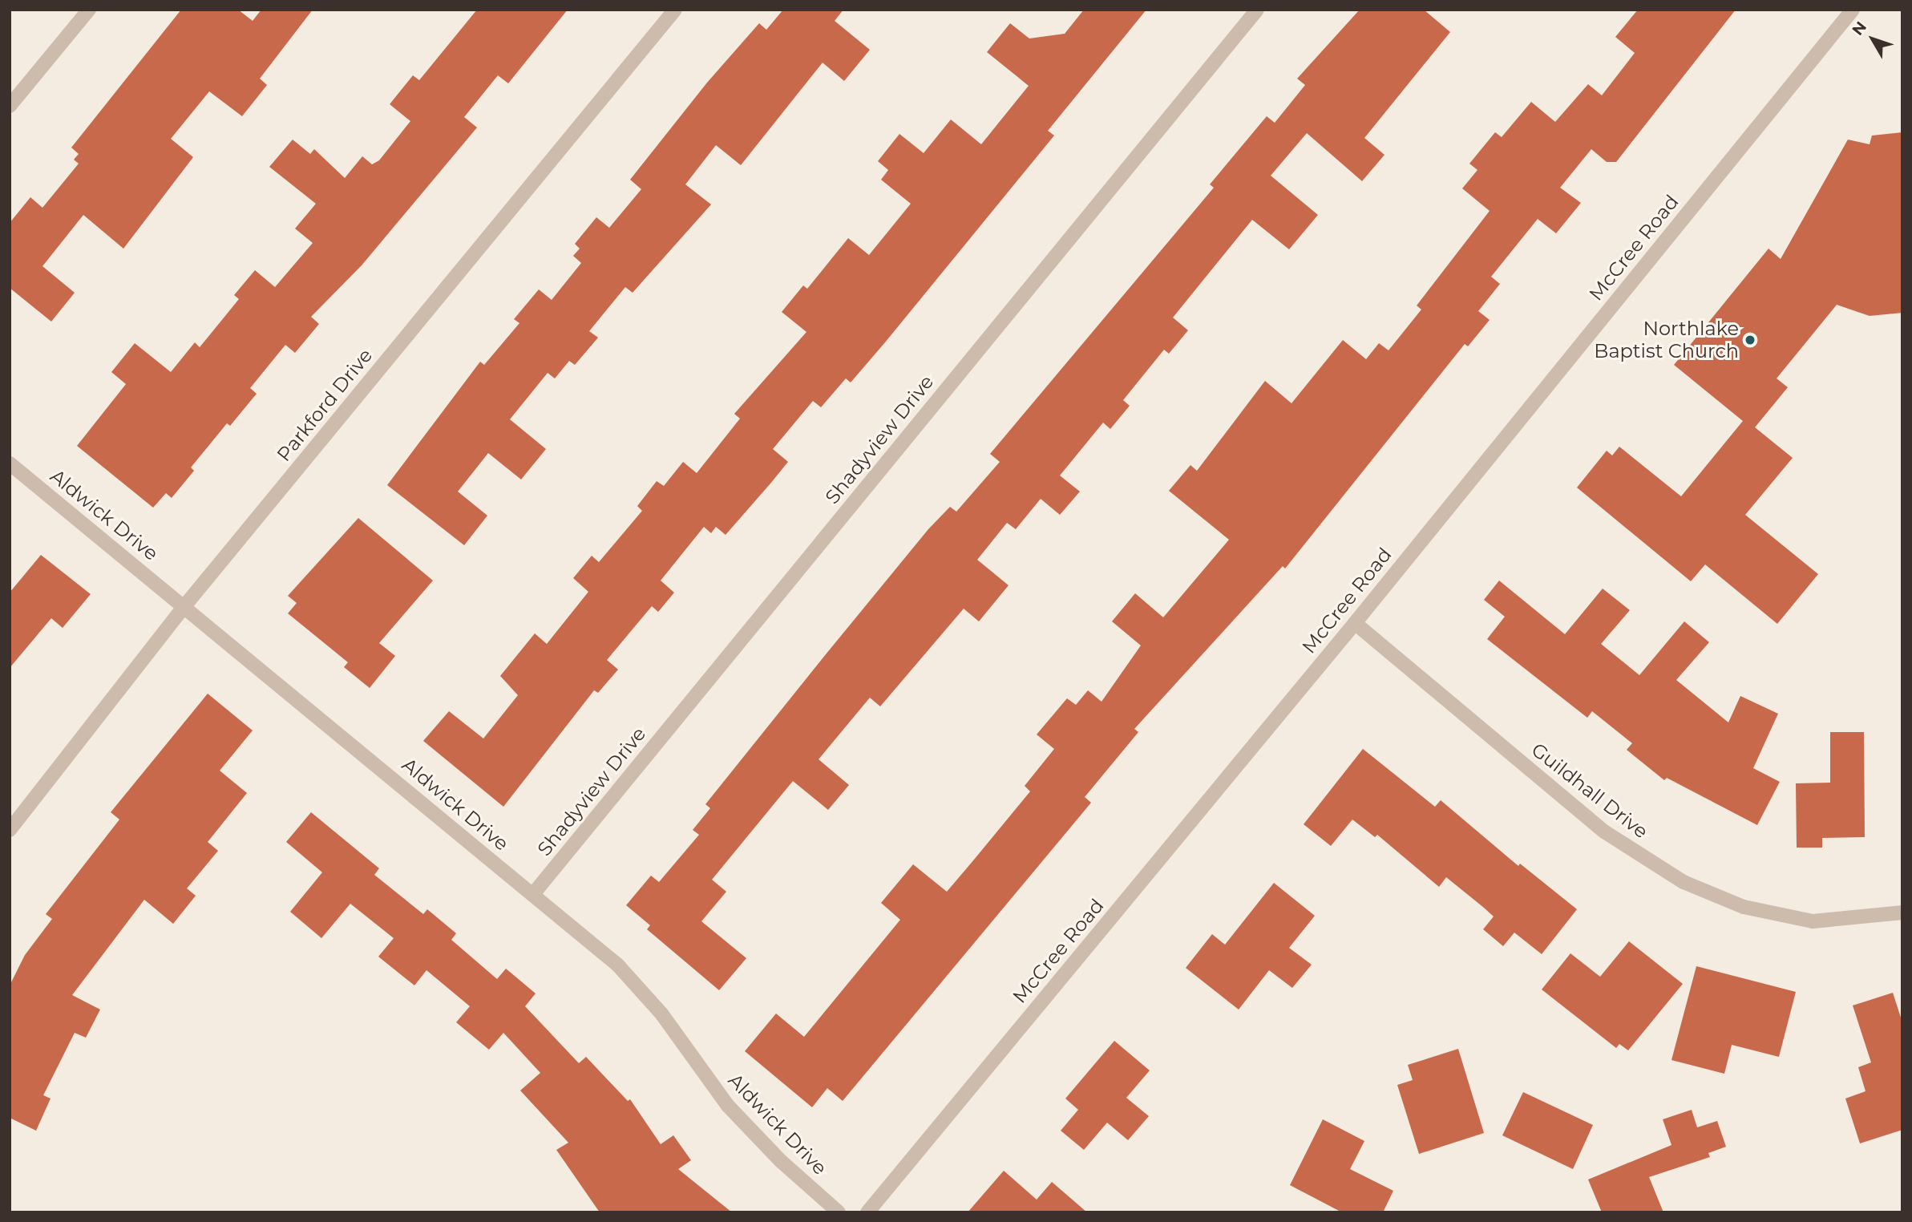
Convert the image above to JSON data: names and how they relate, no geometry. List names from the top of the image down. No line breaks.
{"streets":{"street":["McCree Road","Parkford Drive","Shadyview Drive","Aldwick Drive","Guildhall Drive"]},"crossings":[["McCree Road","Guildhall Drive"],["Parkford Drive","Aldwick Drive"],["Shadyview Drive","Aldwick Drive"]],"places":["Northlake Baptist Church"],"north":"top left"}
